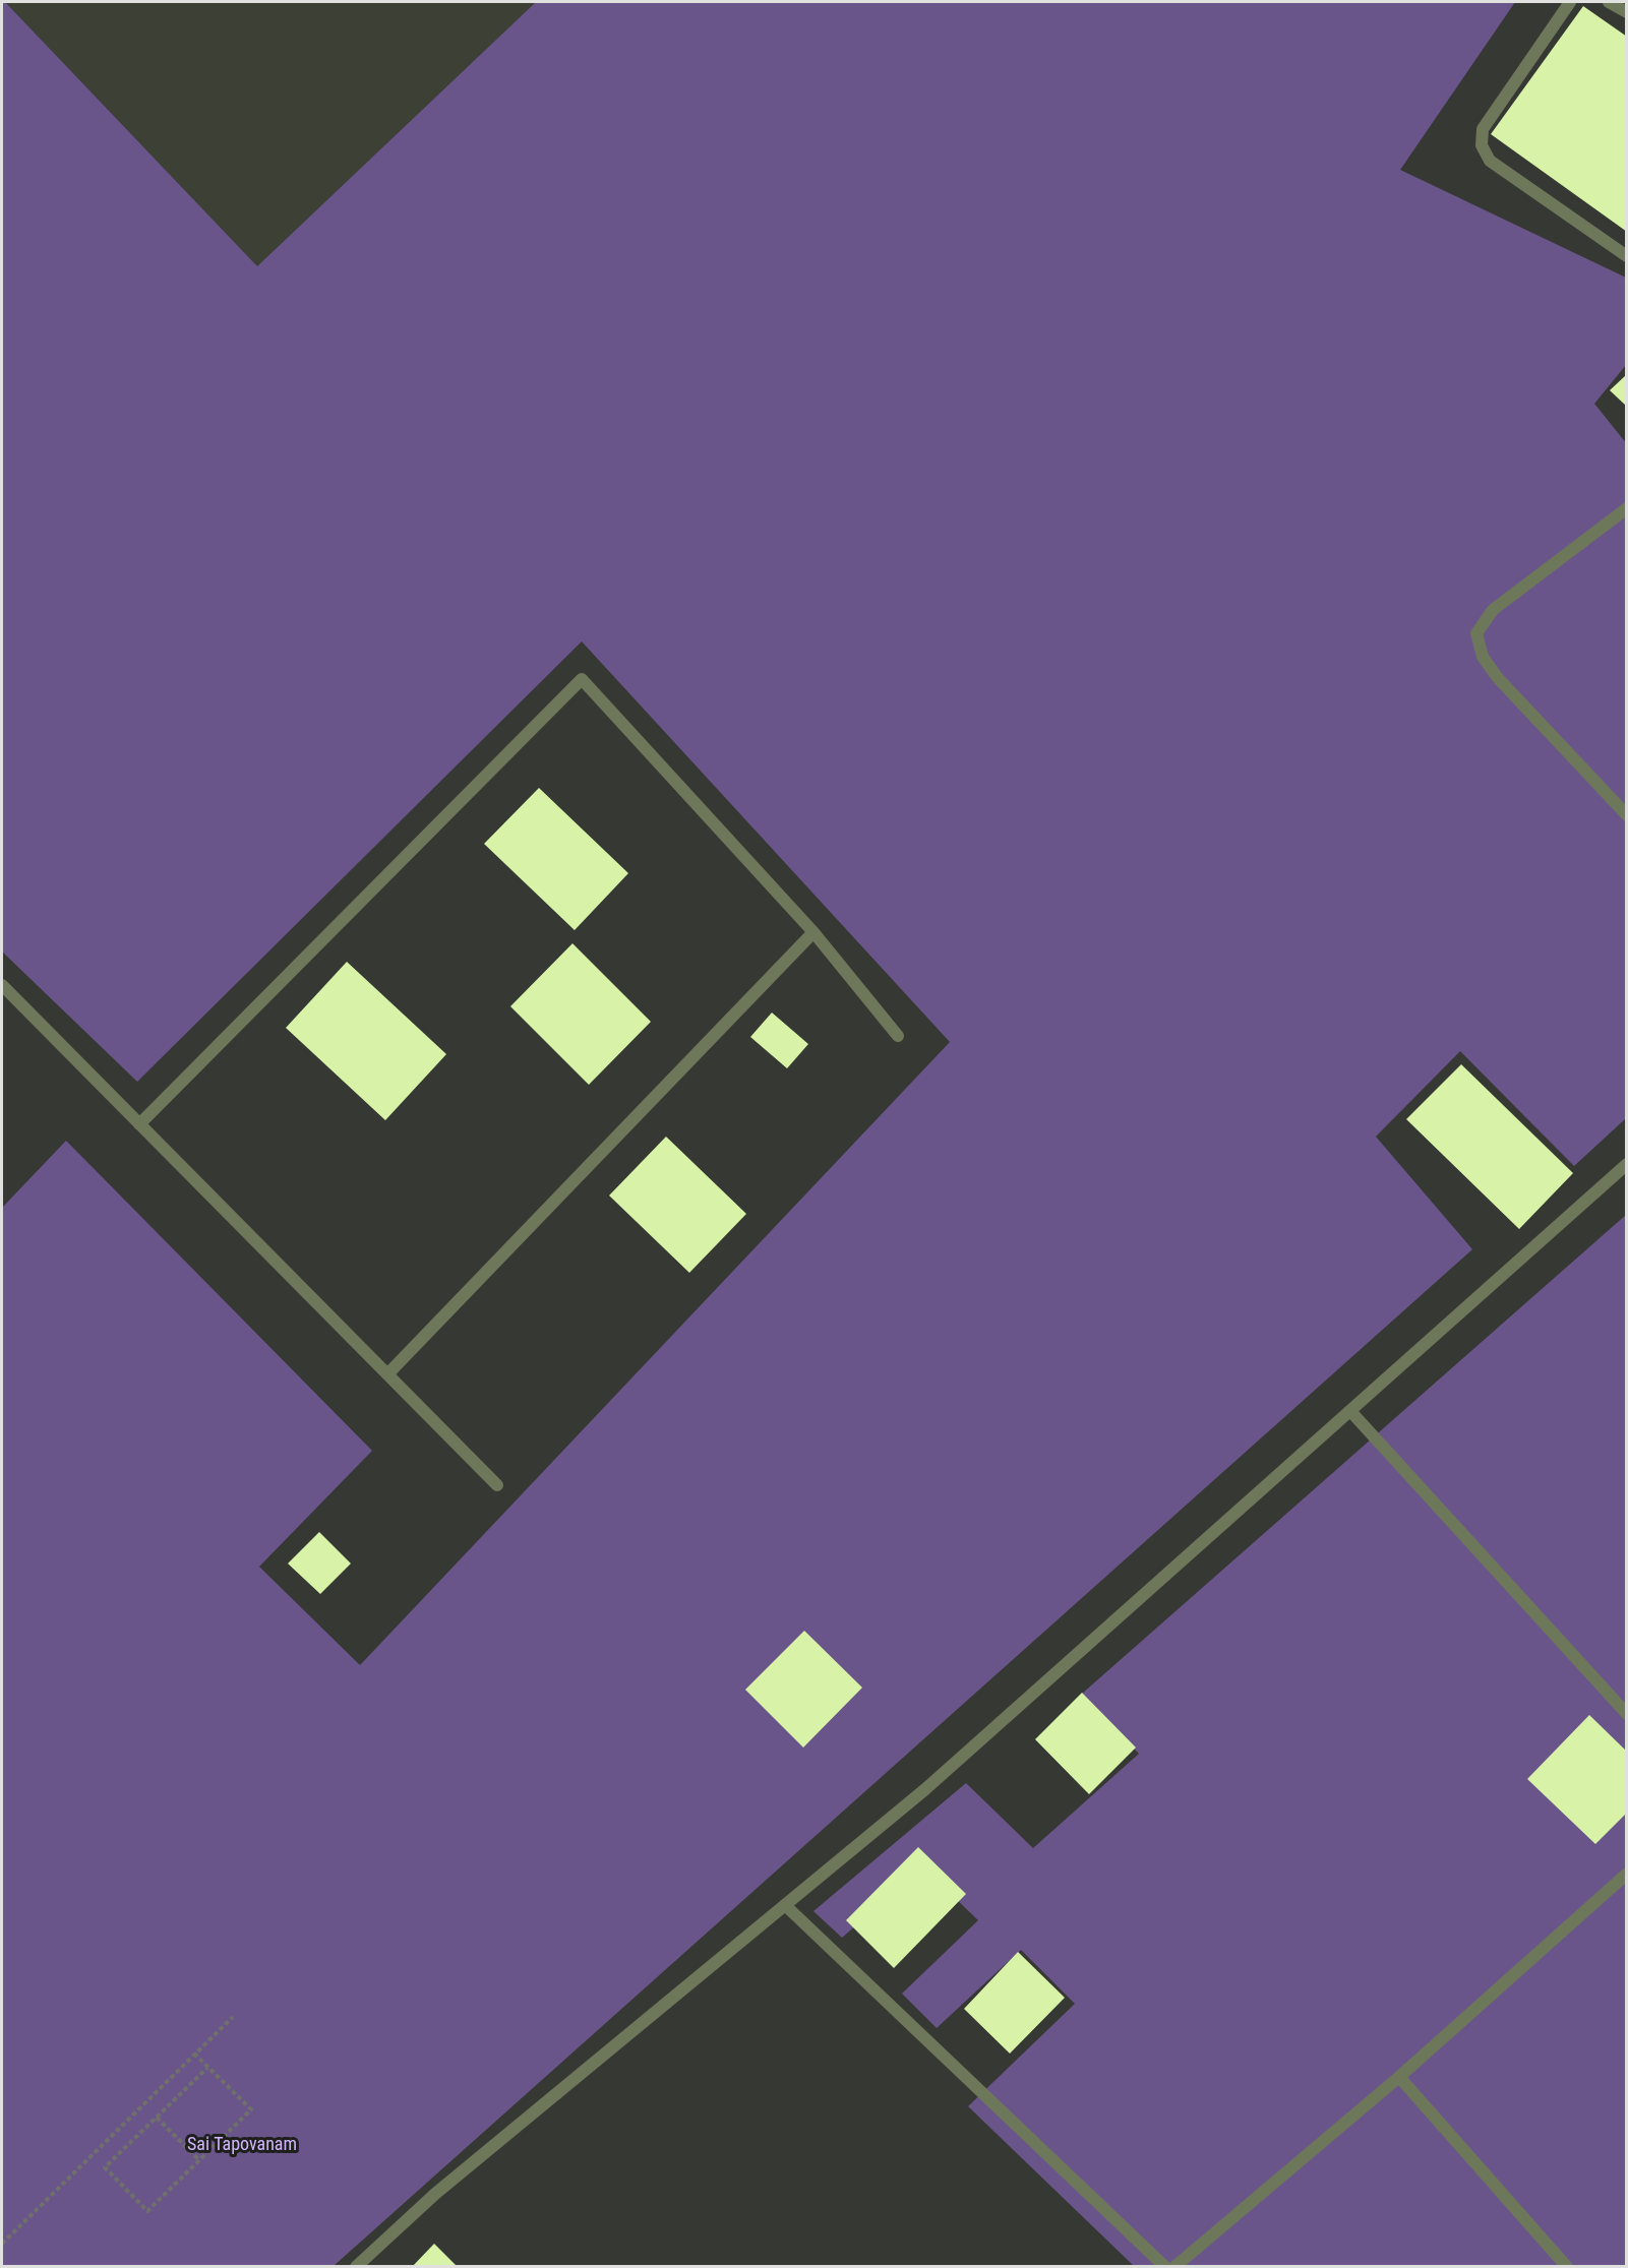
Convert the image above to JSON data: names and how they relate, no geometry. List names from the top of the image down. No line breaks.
{"parks":["Sai Tapovanam"]}
